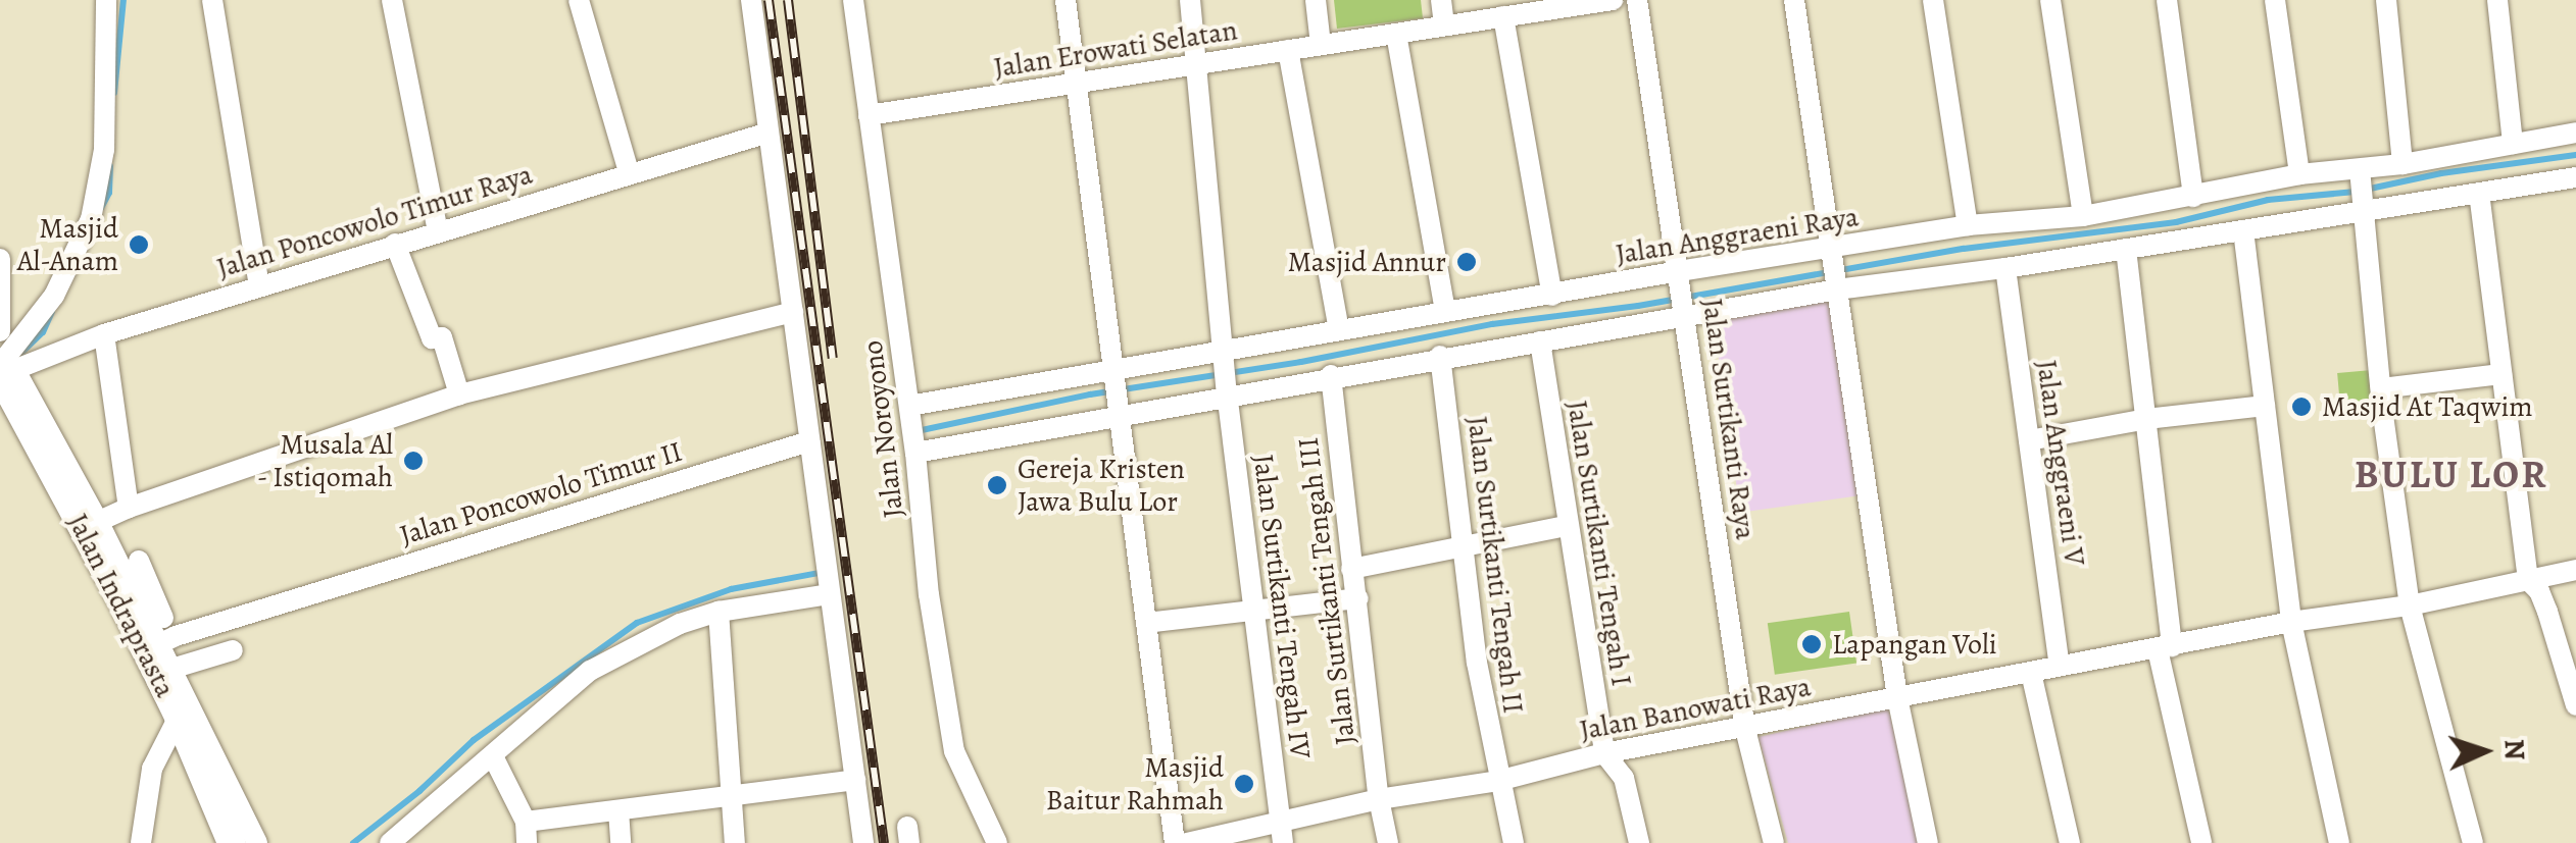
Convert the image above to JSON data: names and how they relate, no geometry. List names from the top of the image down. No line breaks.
{"streets":{"main road":["Jalan Indraprasta"],"street":["Jalan Erowati Selatan","Jalan Poncowolo Timur Raya","Jalan Anggraeni Raya","Jalan Surtikanti Raya","Jalan Noroyono","Jalan Anggraeni V","Jalan Poncowolo Timur II","Jalan Surtikanti Tengah I","Jalan Surtikanti Tengah II","Jalan Surtikanti Tengah III","Jalan Surtikanti Tengah IV","Jalan Banowati Raya"]},"crossings":[["Jalan Erowati Selatan","Jalan Noroyono"],["Jalan Erowati Selatan","Jalan Surtikanti Tengah IV"],["Jalan Poncowolo Timur Raya","Jalan Indraprasta"],["Jalan Anggraeni Raya","Jalan Surtikanti Raya"],["Jalan Anggraeni Raya","Jalan Noroyono"],["Jalan Anggraeni Raya","Jalan Surtikanti Tengah IV"],["Jalan Surtikanti Raya","Jalan Banowati Raya"],["Jalan Anggraeni V","Jalan Banowati Raya"],["Jalan Poncowolo Timur II","Jalan Indraprasta"],["Jalan Surtikanti Tengah I","Jalan Banowati Raya"],["Jalan Surtikanti Tengah II","Jalan Banowati Raya"],["Jalan Surtikanti Tengah III","Jalan Banowati Raya"],["Jalan Surtikanti Tengah IV","Jalan Banowati Raya"]],"districts":["BULU LOR"],"places":["Masjid Al-Anam","Masjid Annur","Masjid At Taqwim","Musala Al - Istiqomah","Gereja Kristen Jawa Bulu Lor","Lapangan Voli","Masjid Baitur Rahmah"],"north":"right"}
